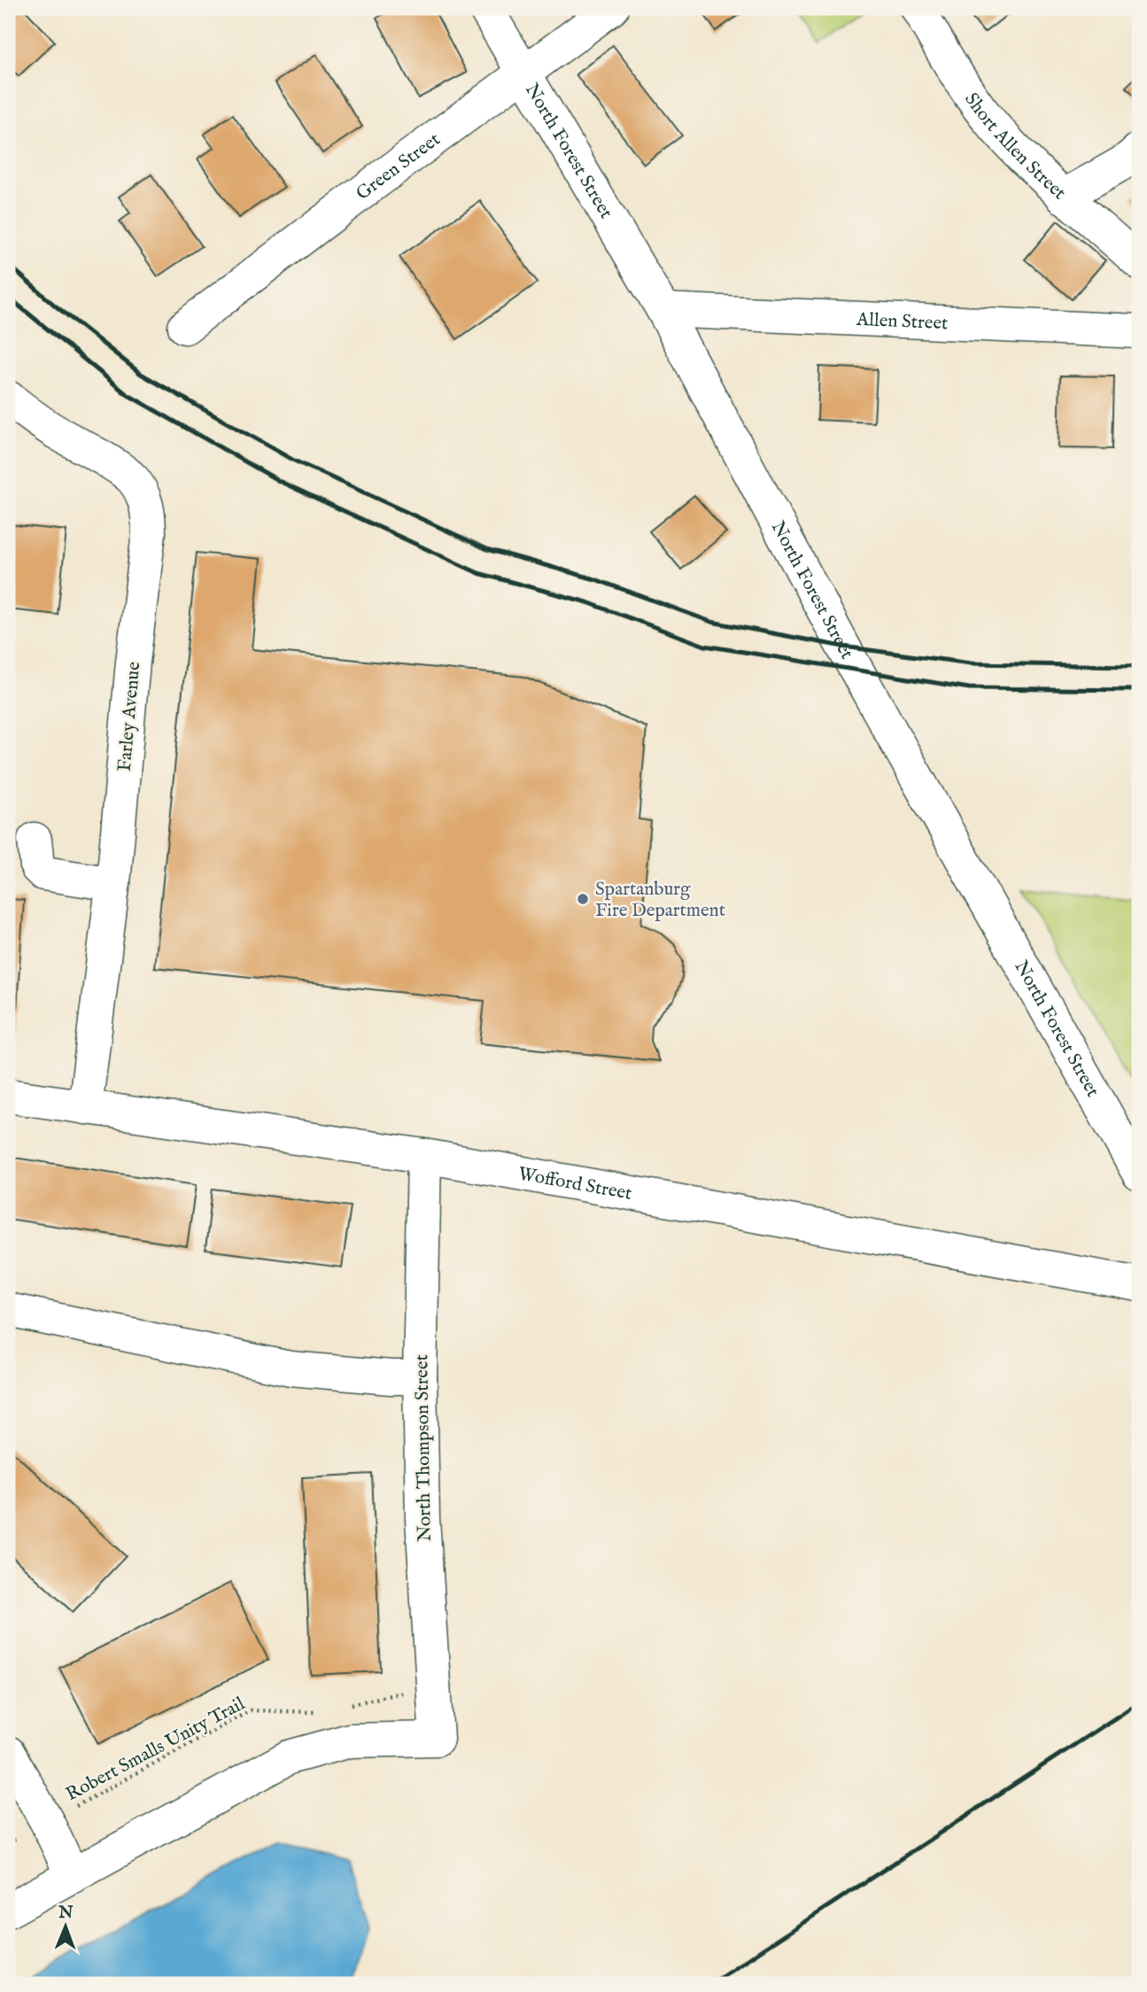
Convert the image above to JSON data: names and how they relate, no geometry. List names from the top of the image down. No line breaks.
{"streets":{"street":["Short Allen Street","North Forest Street","Green Street","Allen Street","Farley Avenue","Wofford Street","North Thompson Street"],"path":["Robert Smalls Unity Trail"]},"crossings":[["North Forest Street","Green Street"],["North Forest Street","Allen Street"],["Farley Avenue","Wofford Street"],["Wofford Street","North Thompson Street"]],"places":["Spartanburg Fire Department"],"north":"top"}
